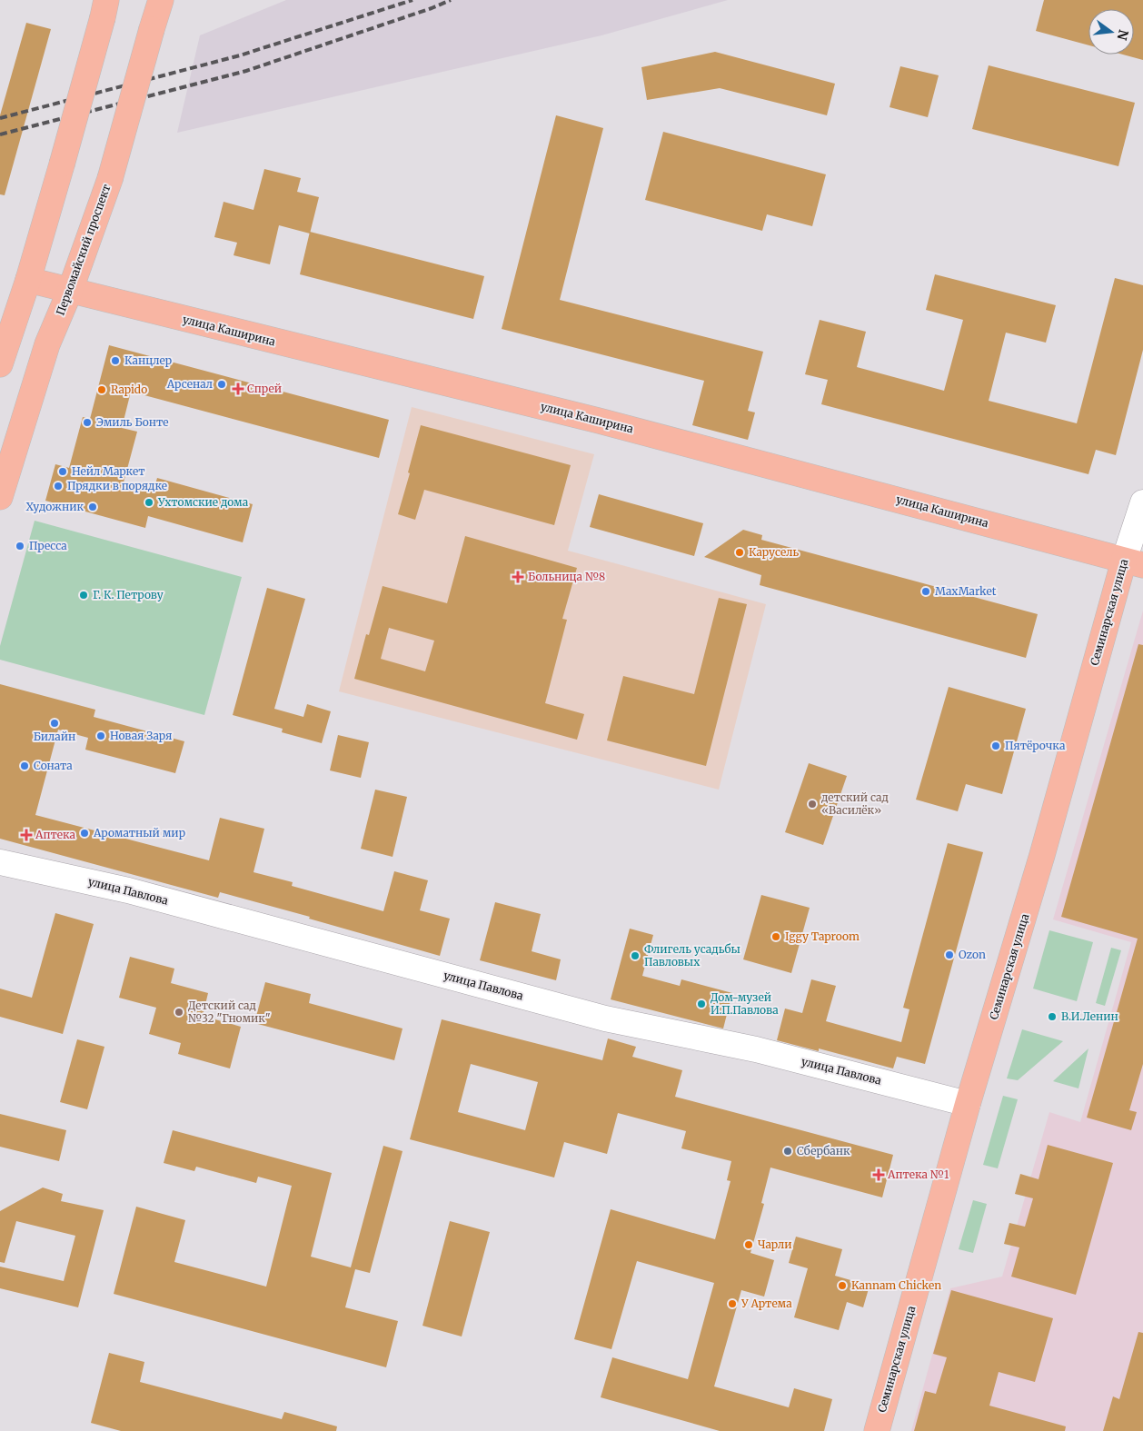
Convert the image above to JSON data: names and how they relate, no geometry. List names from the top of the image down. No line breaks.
{"streets":{"main road":["Первомайский проспект","улица Каширина","Семинарская улица"],"street":["улица Павлова"]},"crossings":[["Первомайский проспект","улица Каширина"],["улица Каширина","Семинарская улица"],["Семинарская улица","улица Павлова"]],"places":{"other":["Канцлер","Арсенал","Rapido","Эмиль Бонте","Нейл Маркет","Прядки в порядке","Ухтомские дома","Художник","Пресса","Карусель","MaxMarket","Г. К. Петрову","Билайн","Новая Заря","Пятёрочка","Соната","детский сад «Василёк»","Ароматный мир","Iggy Taproom","Ozon","Флигель усадьбы Павловых","Дом-музей И.П.Павлова","Детский сад №32 \"Гномик\"","В.И.Ленин","Сбербанк","Чарли","Kannam Chicken","У Артема"],"health":["Спрей","Больница №8","Аптека","Аптека №1"]},"north":"right"}
